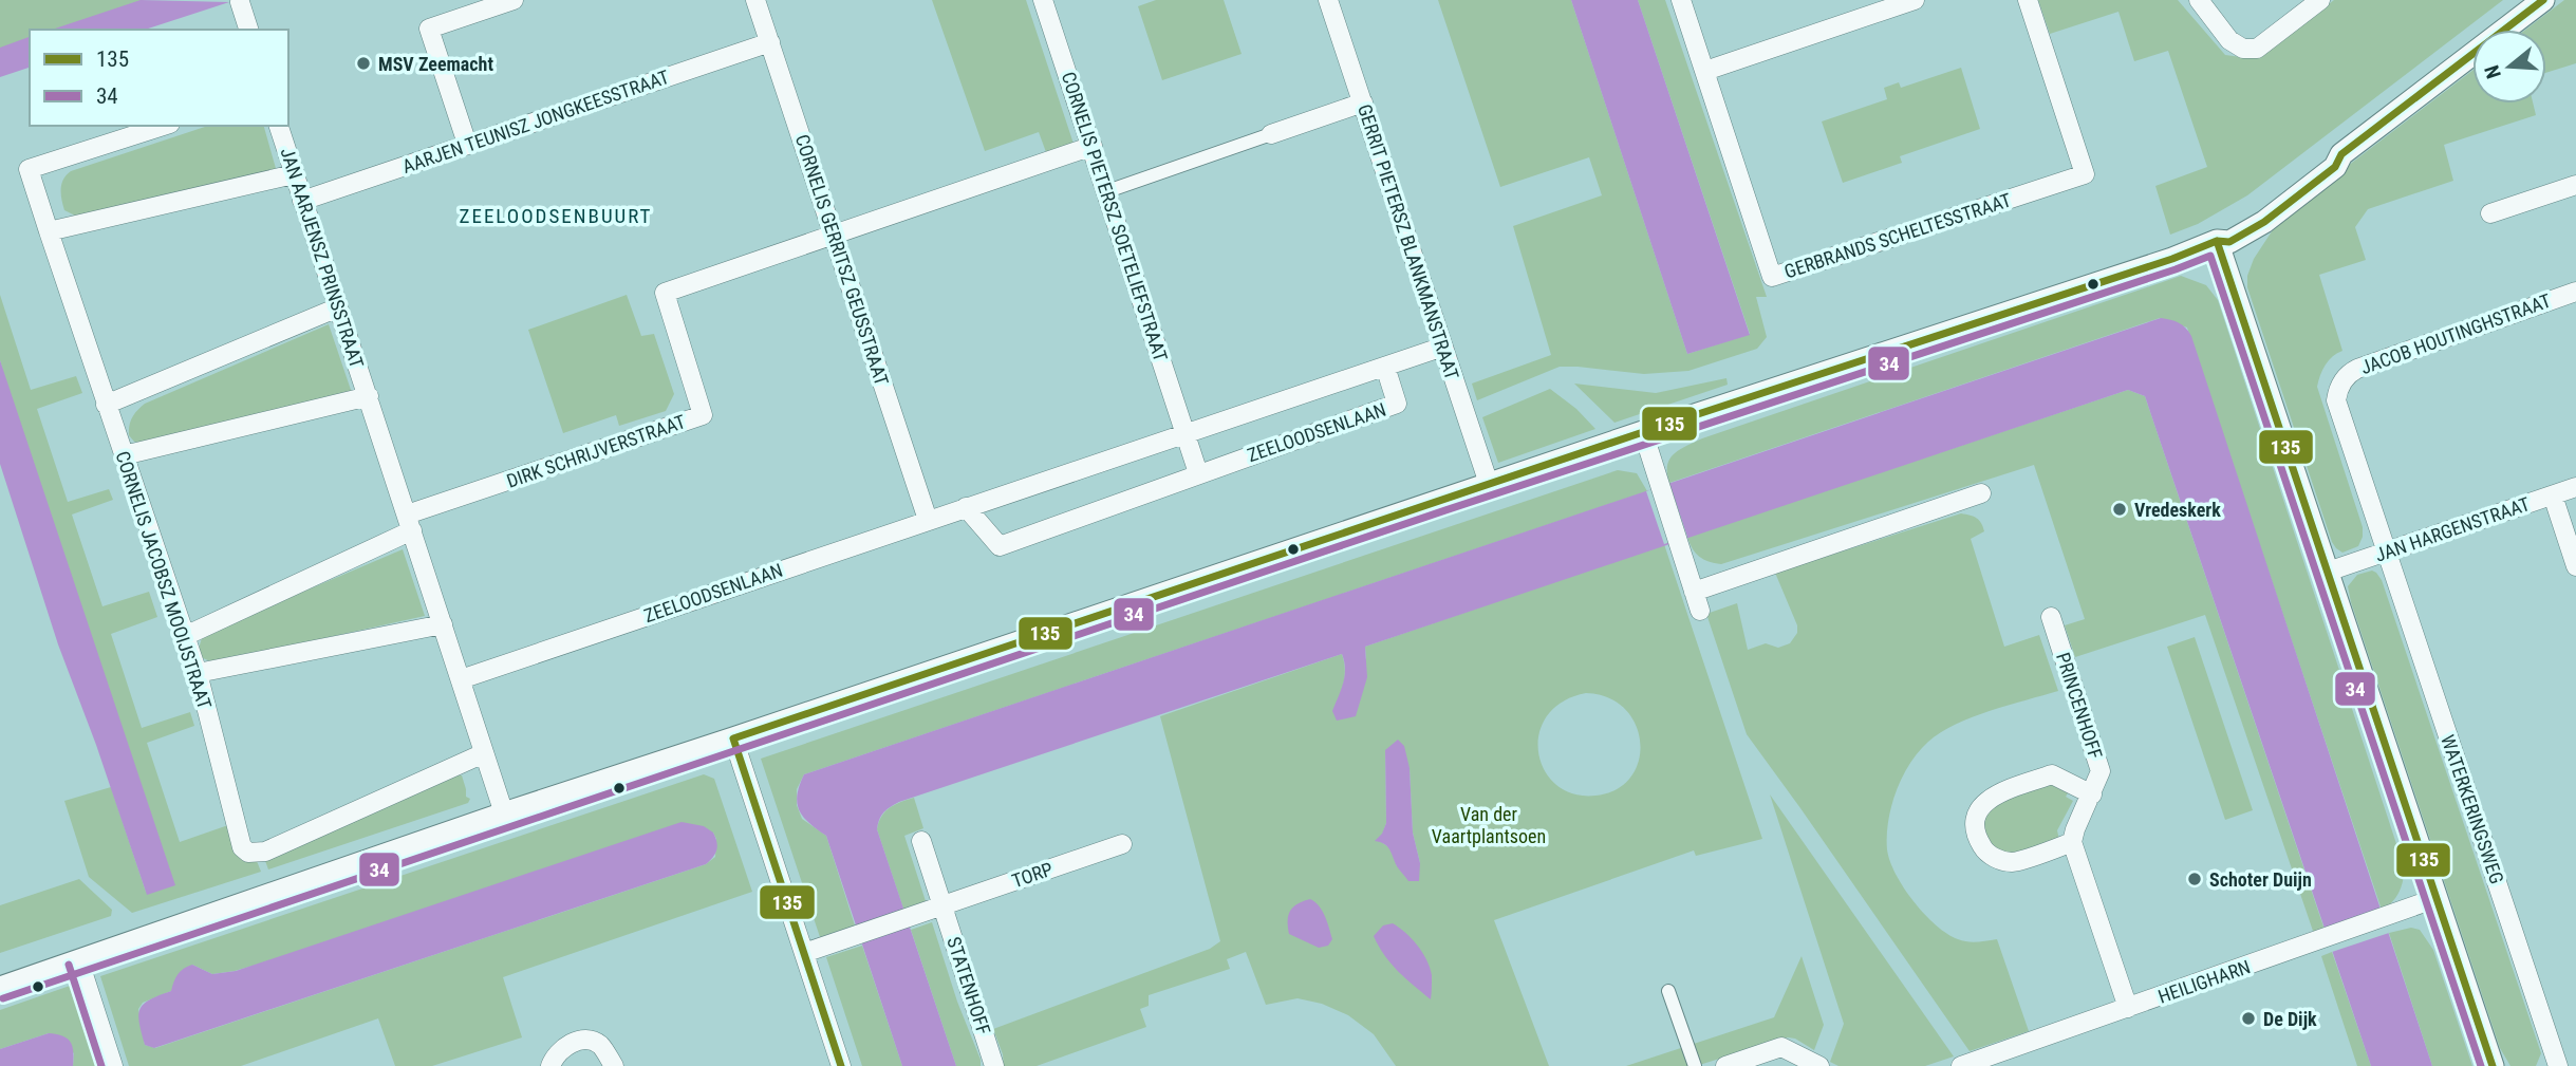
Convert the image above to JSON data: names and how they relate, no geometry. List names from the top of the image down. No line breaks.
{"streets":{"street":["AARJEN TEUNISZ JONGKEESSTRAAT","CORNELIS PIETERSZ SOETELIEFSTRAAT","GERBRANDS SCHELTESSTRAAT","GERRIT PIETERSZ BLANKMANSTRAAT","JAN AARJENSZ PRINSSTRAAT","CORNELIS GERRITSZ GEUSSTRAAT","JACOB HOUTINGHSTRAAT","ZEELOODSENLAAN","DIRK SCHRIJVERSTRAAT","JAN HARGENSTRAAT","CORNELIS JACOBSZ MOOIJSTRAAT","PRINCENHOFF","WATERKERINGSWEG","TORP","HEILIGHARN","STATENHOFF"]},"crossings":[["AARJEN TEUNISZ JONGKEESSTRAAT","JAN AARJENSZ PRINSSTRAAT"],["AARJEN TEUNISZ JONGKEESSTRAAT","CORNELIS GERRITSZ GEUSSTRAAT"],["CORNELIS PIETERSZ SOETELIEFSTRAAT","ZEELOODSENLAAN"],["GERRIT PIETERSZ BLANKMANSTRAAT","ZEELOODSENLAAN"],["JAN AARJENSZ PRINSSTRAAT","ZEELOODSENLAAN"],["JAN AARJENSZ PRINSSTRAAT","DIRK SCHRIJVERSTRAAT"],["JAN AARJENSZ PRINSSTRAAT","CORNELIS JACOBSZ MOOIJSTRAAT"],["CORNELIS GERRITSZ GEUSSTRAAT","ZEELOODSENLAAN"],["CORNELIS GERRITSZ GEUSSTRAAT","DIRK SCHRIJVERSTRAAT"],["JACOB HOUTINGHSTRAAT","JAN HARGENSTRAAT"],["JACOB HOUTINGHSTRAAT","WATERKERINGSWEG"],["JAN HARGENSTRAAT","WATERKERINGSWEG"],["TORP","STATENHOFF"]],"districts":["ZEELOODSENBUURT"],"parks":["Van der Vaartplantsoen"],"places":["MSV Zeemacht","Vredeskerk","Schoter Duijn","De Dijk"],"lines":["transit line 135","transit line 34"],"legend":["135","34"],"north":"left"}
